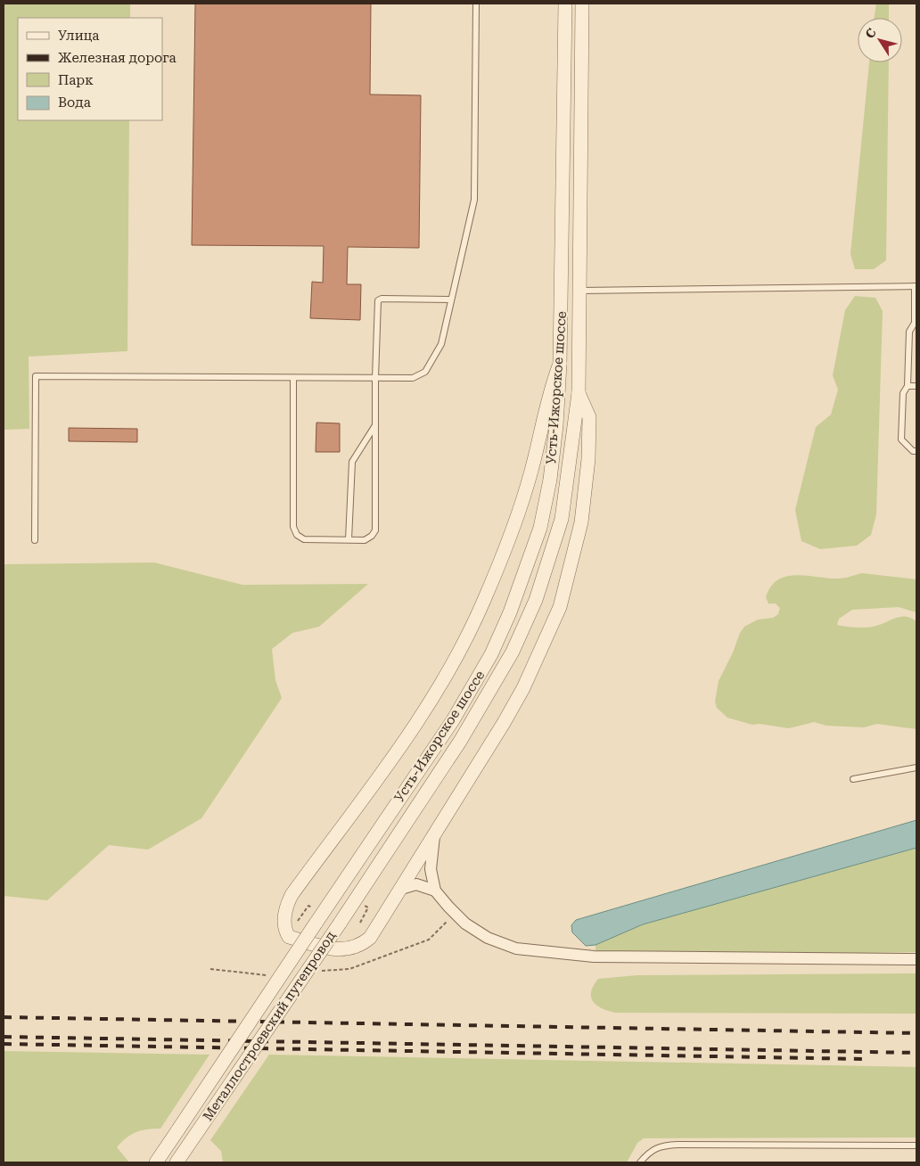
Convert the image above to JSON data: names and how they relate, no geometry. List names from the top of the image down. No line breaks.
{"streets":{"street":["Усть-Ижорское шоссе","Металлостроевский путепровод"]},"crossings":[["Усть-Ижорское шоссе","Металлостроевский путепровод"]],"legend":["Улица","Железная дорога","Парк","Вода"],"north":"top left"}
